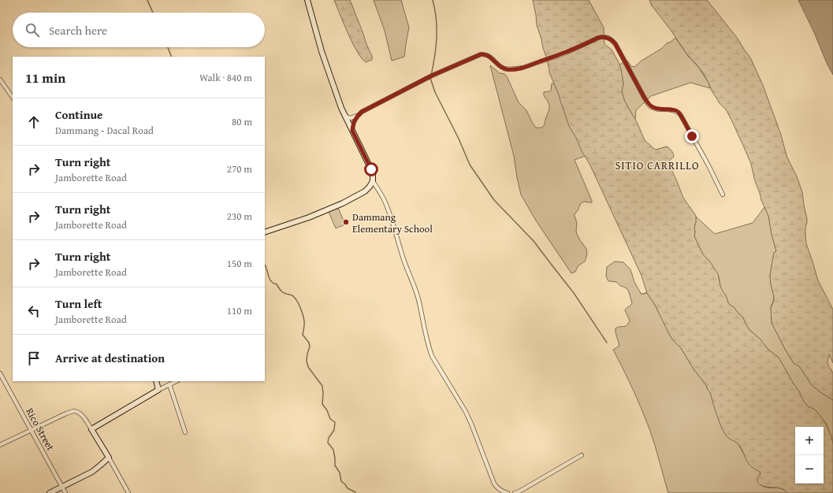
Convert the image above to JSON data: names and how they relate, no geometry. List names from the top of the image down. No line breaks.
{"streets":{"street":["Rico Street"]},"districts":["SITIO CARRILLO"],"places":["Dammang Elementary School"],"page":{"search":"Search here","heading":["11 min","Walk · 840 m"],"list":[["Continue","Dammang - Dacal Road","80 m"],["Turn right","Jamborette Road","270 m"],["Turn right","Jamborette Road","230 m"],["Turn right","Jamborette Road","150 m"],["Turn left","Jamborette Road","110 m"],"Arrive at destination"],"map_buttons":["+","−"]}}
